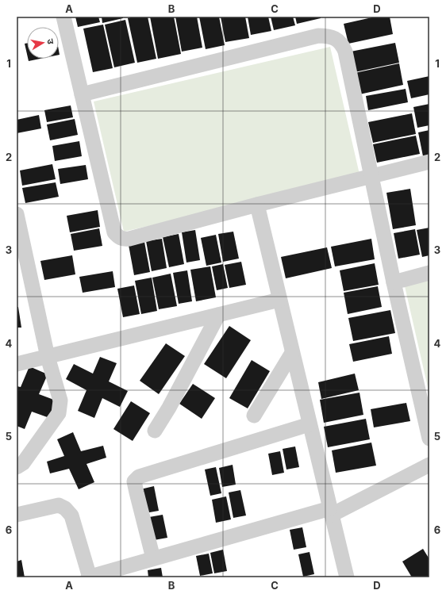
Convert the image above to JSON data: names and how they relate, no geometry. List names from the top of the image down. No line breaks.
{"north":"right","grid":{"columns":["A","B","C","D"],"rows":["1","2","3","4","5","6"]}}
